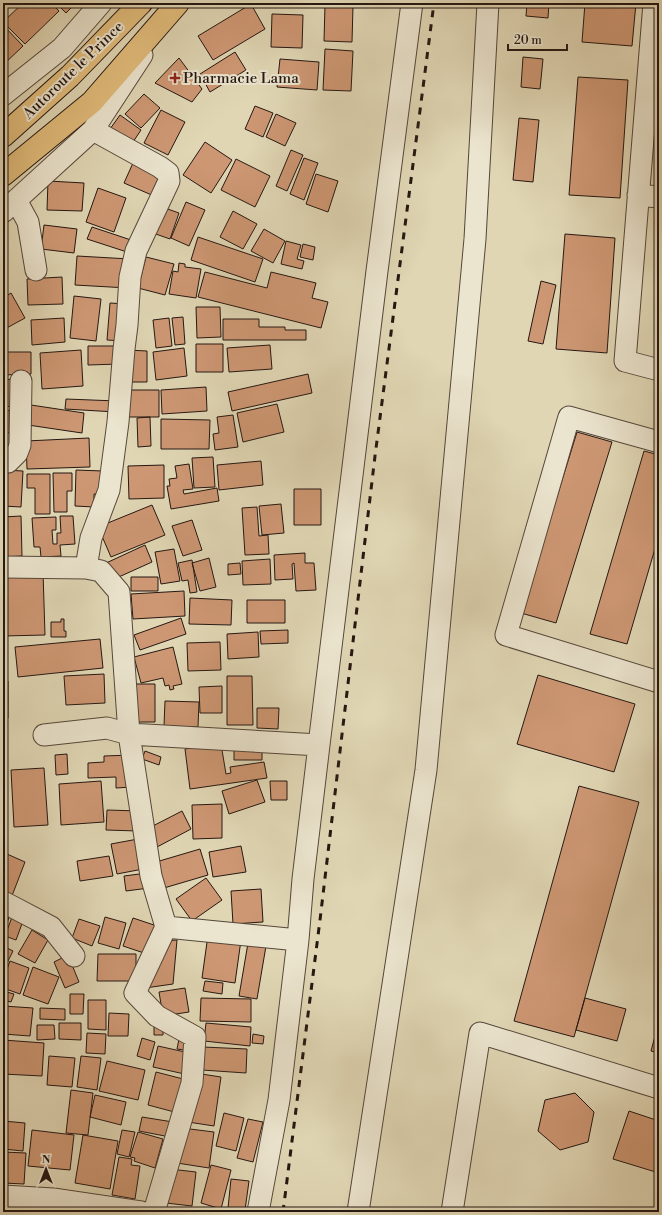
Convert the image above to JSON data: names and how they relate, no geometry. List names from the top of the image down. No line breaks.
{"streets":{"main road":["Autoroute le Prince"]},"places":{"health":["Pharmacie Lama"]},"scale_bar":"20 m","north":"top"}
